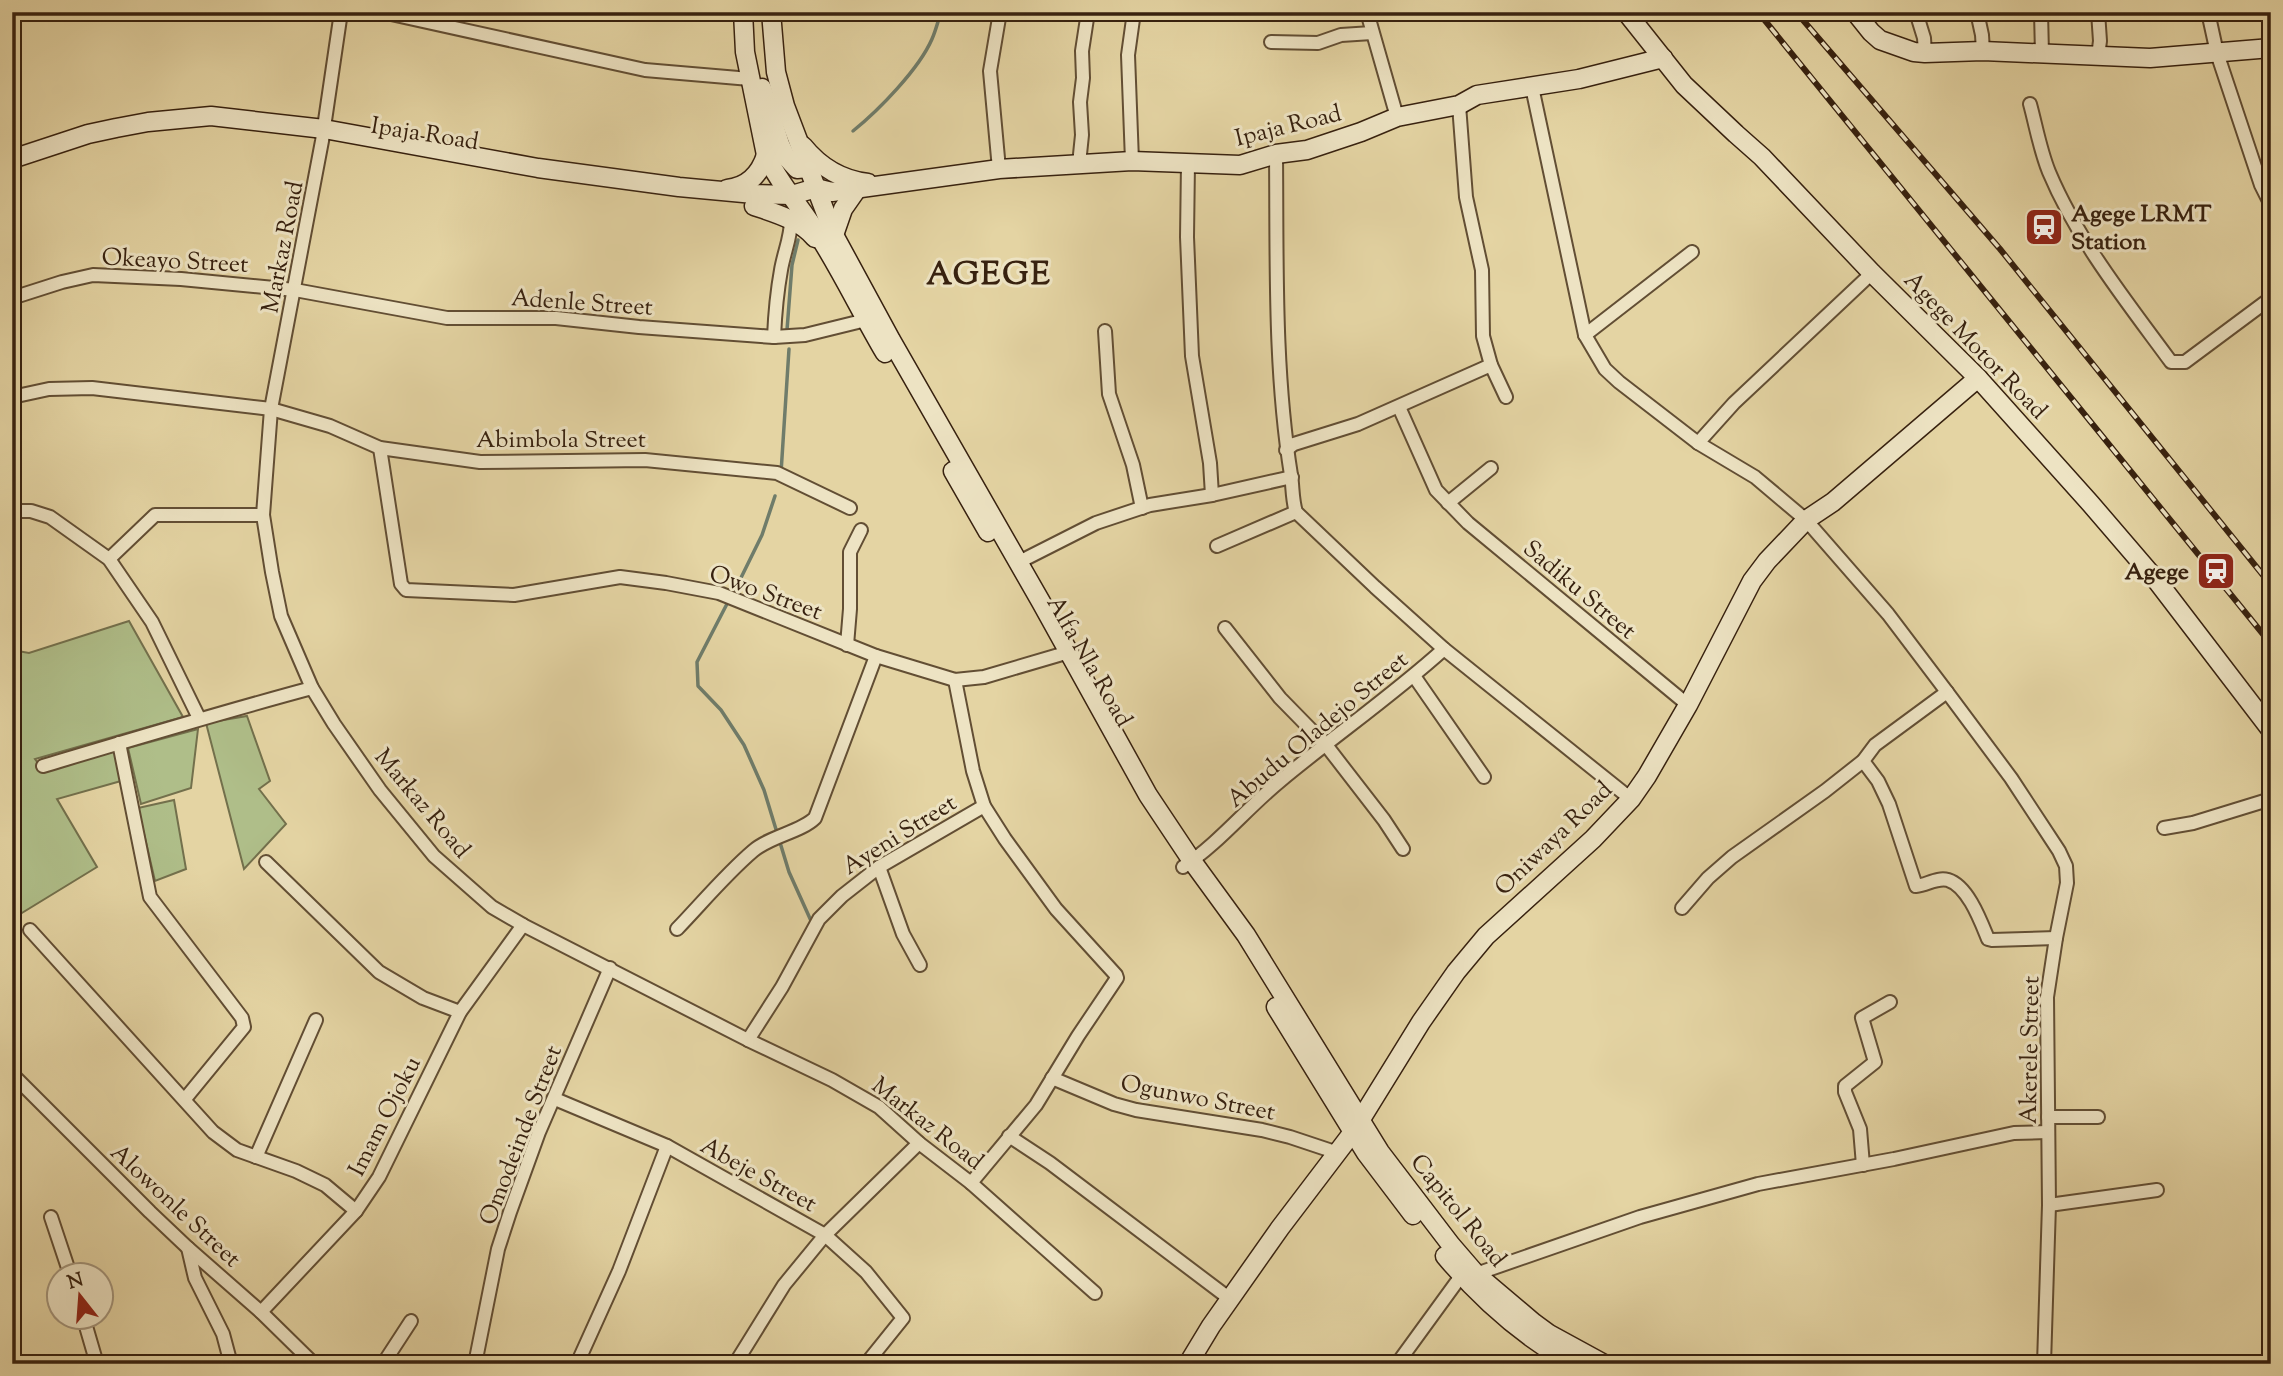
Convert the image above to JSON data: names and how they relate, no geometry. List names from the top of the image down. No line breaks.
{"streets":{"main road":["Ipaja Road","Agege Motor Road","Alfa Nla Road","Oniwaya Road","Capitol Road"],"street":["Markaz Road","Okeayo Street","Adenle Street","Abimbola Street","Sadiku Street","Owo Street","Abudu Oladejo Street","Ayeni Street","Akerele Street","Ogunwo Street","Imam Ojoku","Omodeinde Street","Abeje Street","Alowonle Street"]},"crossings":[["Ipaja Road","Markaz Road"],["Ipaja Road","Agege Motor Road"],["Ipaja Road","Alfa Nla Road"],["Ipaja Road","Akerele Street"],["Markaz Road","Okeayo Street"],["Markaz Road","Adenle Street"],["Markaz Road","Abimbola Street"],["Markaz Road","Ayeni Street"],["Markaz Road","Imam Ojoku"],["Markaz Road","Omodeinde Street"],["Okeayo Street","Adenle Street"],["Adenle Street","Alfa Nla Road"],["Agege Motor Road","Oniwaya Road"],["Abimbola Street","Owo Street"],["Sadiku Street","Oniwaya Road"],["Owo Street","Alfa Nla Road"],["Alfa Nla Road","Abudu Oladejo Street"],["Alfa Nla Road","Oniwaya Road"],["Alfa Nla Road","Capitol Road"],["Oniwaya Road","Akerele Street"],["Oniwaya Road","Ogunwo Street"],["Oniwaya Road","Capitol Road"],["Imam Ojoku","Alowonle Street"],["Omodeinde Street","Abeje Street"]],"districts":["AGEGE"],"places":{"station":["Agege LRMT Station","Agege"]},"north":"top"}
